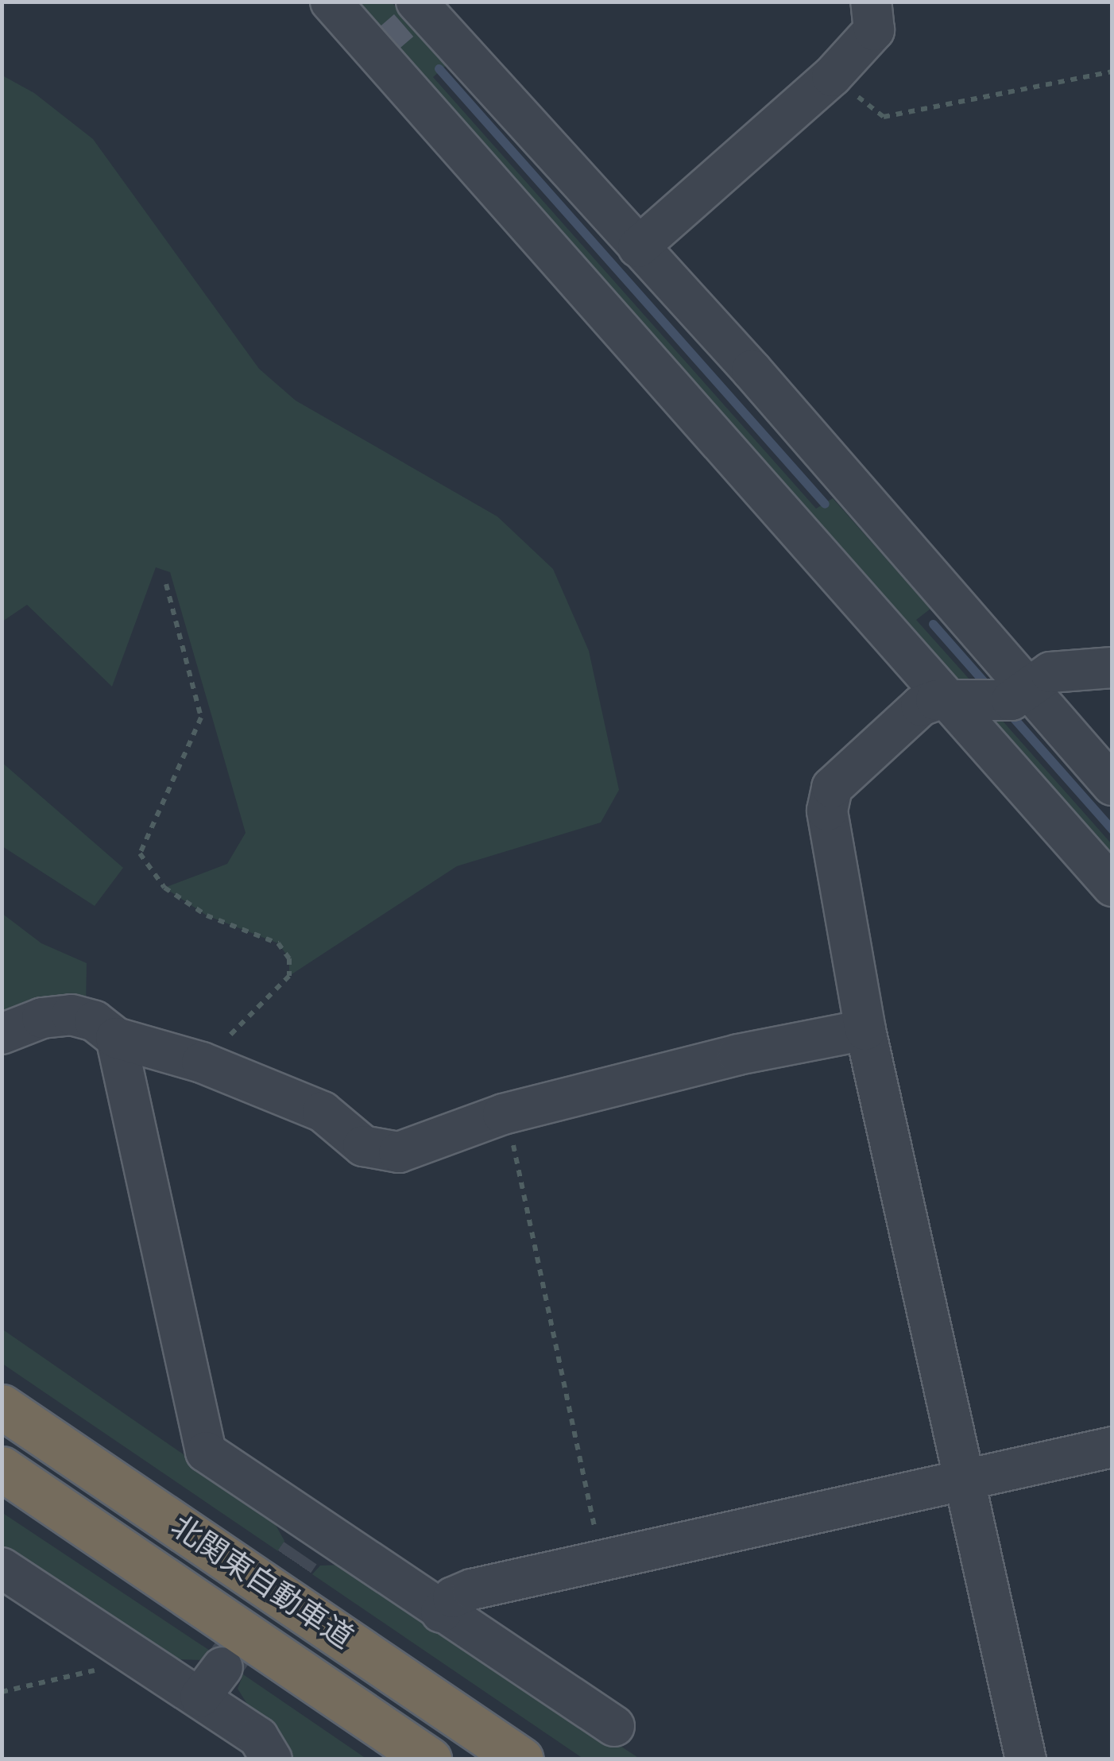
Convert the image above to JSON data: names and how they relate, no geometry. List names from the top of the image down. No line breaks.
{"streets":{"highway":["北関東自動車道"]}}
